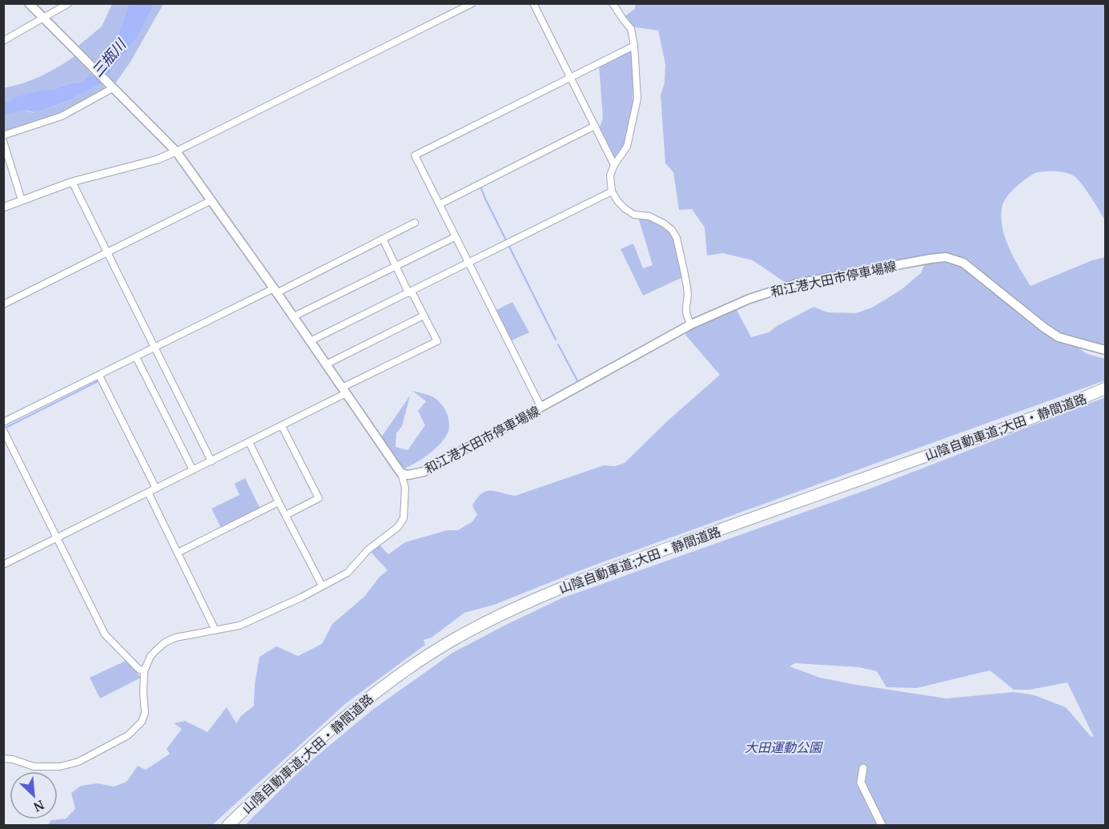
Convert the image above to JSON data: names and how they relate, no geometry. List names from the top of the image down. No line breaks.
{"streets":{"highway":["山陰自動車道;大田・静間道路"],"main road":["和江港大田市停車場線"]},"water":["三瓶川"],"parks":["大田運動公園"],"north":"bottom right"}
